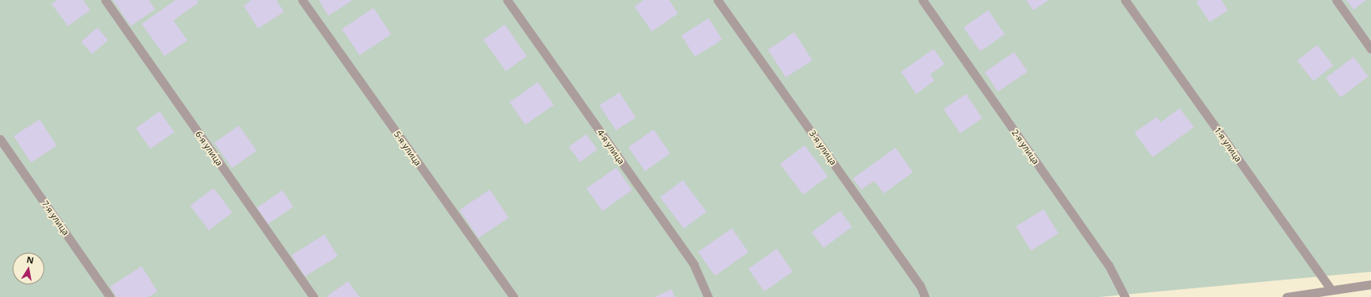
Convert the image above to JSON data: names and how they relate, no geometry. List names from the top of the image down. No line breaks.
{"streets":{"street":["1-я улица","4-я улица","2-я улица","3-я улица","6-я улица","5-я улица","7-я улица"]},"north":"top"}
